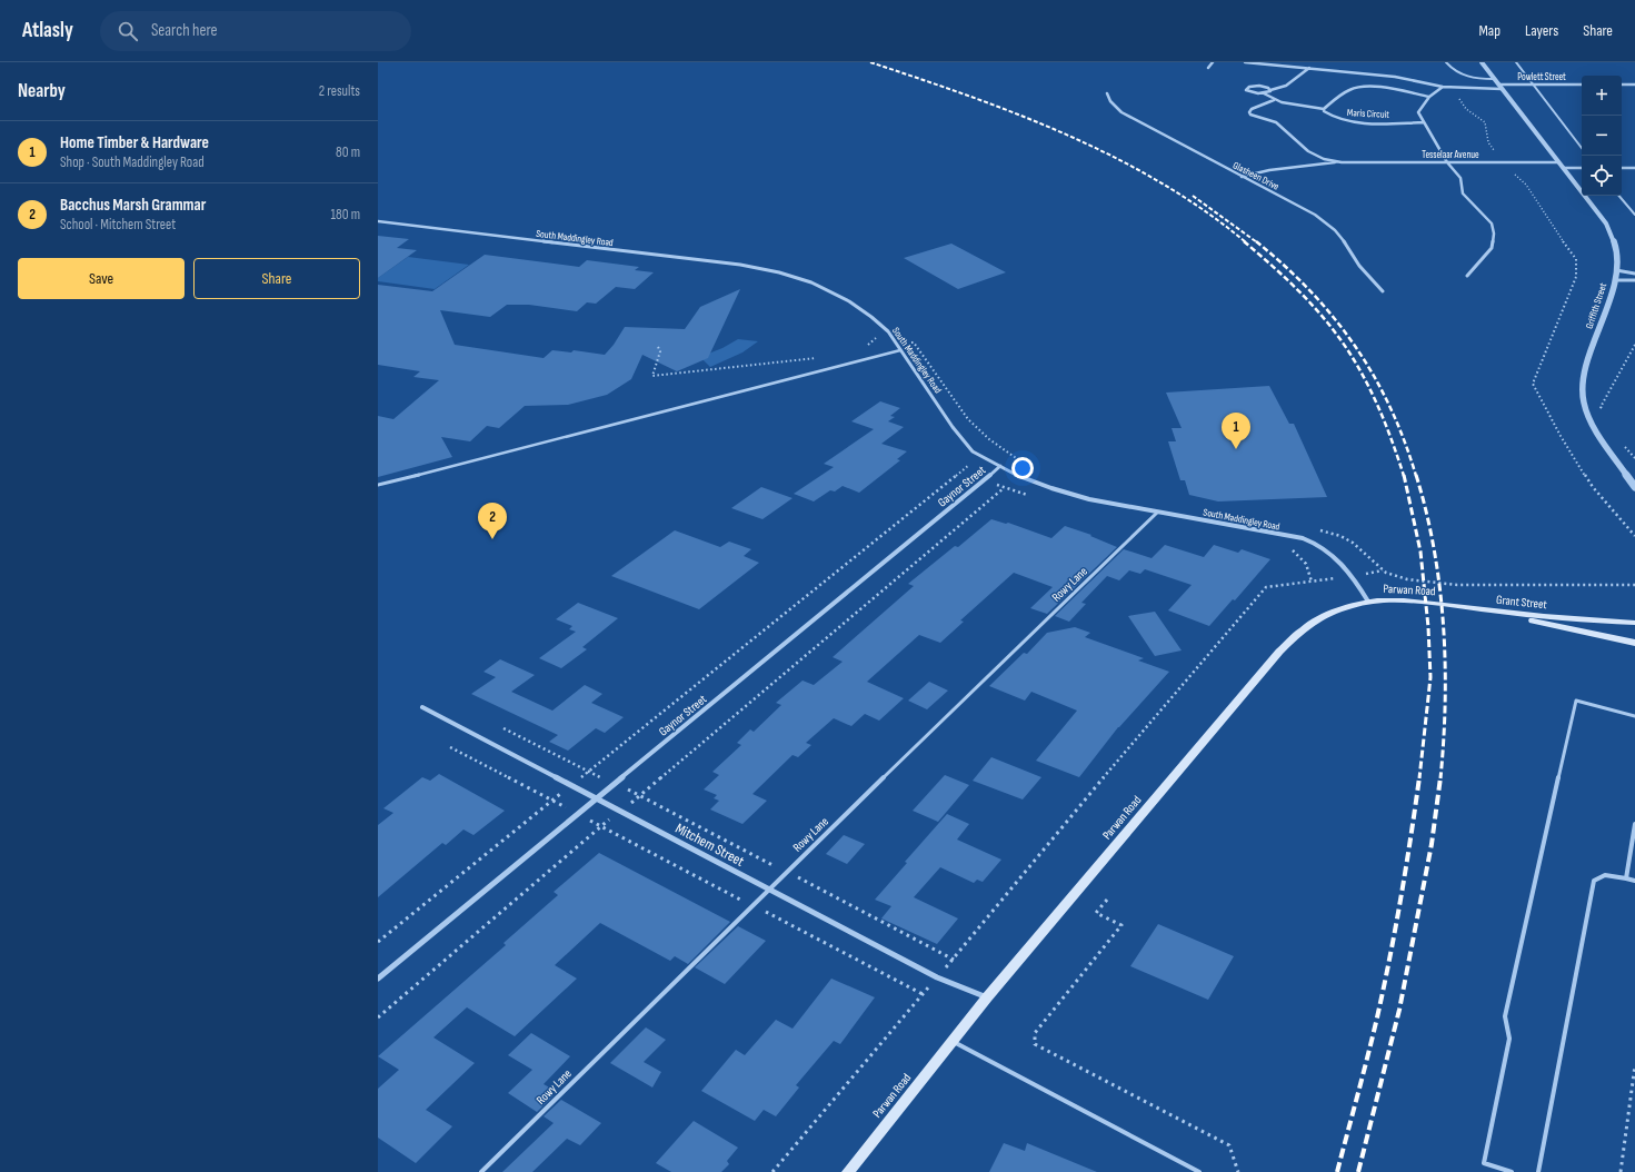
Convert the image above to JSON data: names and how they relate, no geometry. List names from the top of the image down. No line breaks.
{"streets":{"main road":["Parwan Road","Grant Street"],"street":["Powlett Street","Maris Circuit","Tesselaar Avenue","Glasheen Drive","South Maddingley Road","Griffith Street","Gaynor Street","Mitchem Street"],"lane":["Rowy Lane"]},"crossings":[["Powlett Street","Griffith Street"],["Tesselaar Avenue","Glasheen Drive"],["Tesselaar Avenue","Griffith Street"],["South Maddingley Road","Gaynor Street"],["South Maddingley Road","Rowy Lane"],["South Maddingley Road","Parwan Road"],["Gaynor Street","Mitchem Street"],["Rowy Lane","Mitchem Street"],["Parwan Road","Grant Street"],["Parwan Road","Mitchem Street"]],"page":{"header":"Atlasly","search":"Search here","nav":["Map","Layers","Share"],"heading":["Nearby","2 results"],"map_buttons":["+","−"],"list":[{"mark":"1","name":"Home Timber & Hardware","note":"Shop · South Maddingley Road","value":"80 m"},{"mark":"2","name":"Bacchus Marsh Grammar","note":"School · Mitchem Street","value":"180 m"}],"buttons":["Save","Share"],"pins":["1","2"]}}
